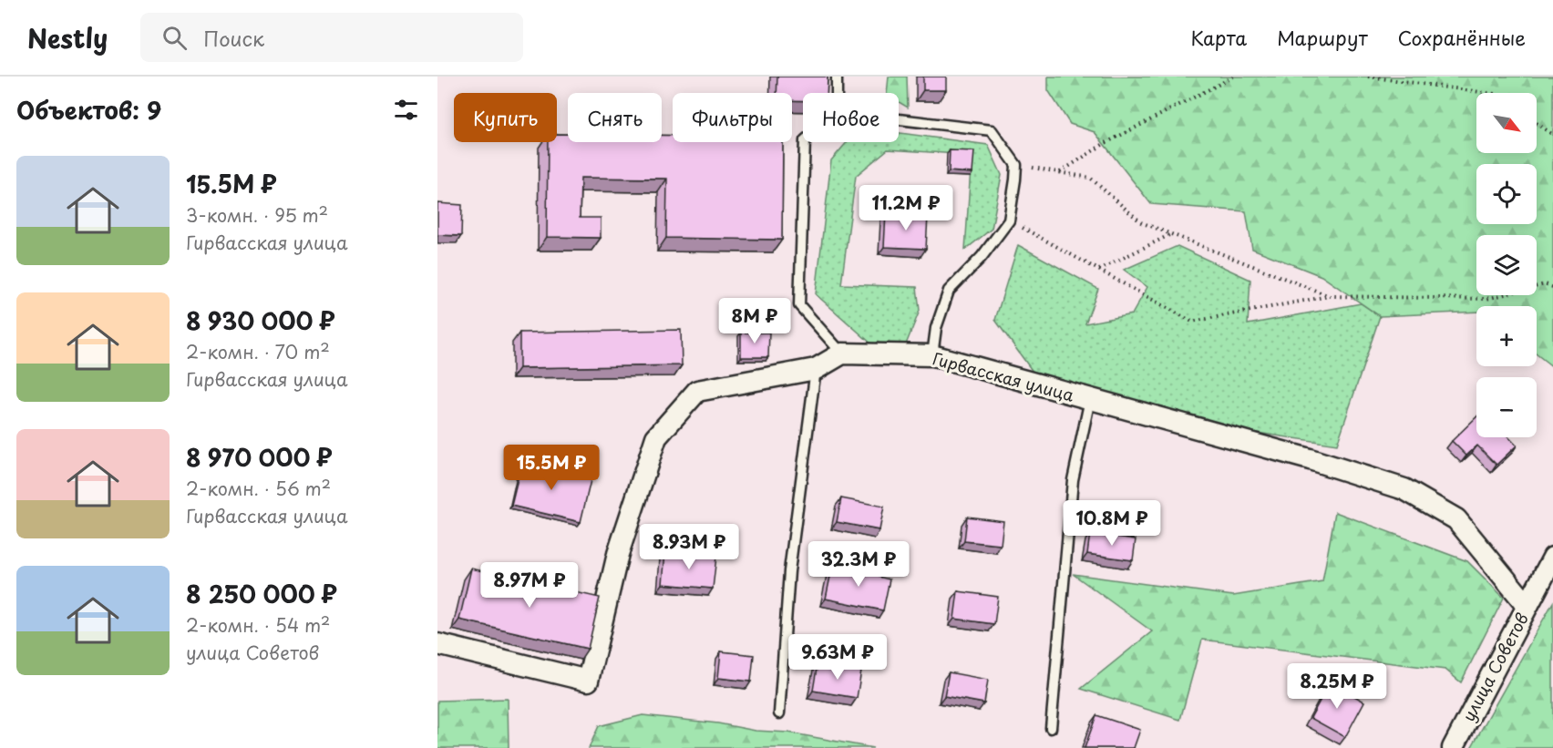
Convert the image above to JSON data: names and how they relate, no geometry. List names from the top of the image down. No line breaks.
{"streets":{"street":["Гирвасская улица","улица Советов"]},"crossings":[["Гирвасская улица","улица Советов"]],"north":"bottom right","page":{"header":"Nestly","search":"Поиск","nav":["Карта","Маршрут","Сохранённые"],"heading":"Объектов: 9","map_buttons":["+","−"],"chip":["Купить","Снять","Фильтры","Новое"],"list":[{"name":"15.5M ₽","note":"3-комн. · 95 m² · Гирвасская улица"},{"name":"8 930 000 ₽","note":"2-комн. · 70 m² · Гирвасская улица"},{"name":"8 970 000 ₽","note":"2-комн. · 56 m² · Гирвасская улица"},{"name":"8 250 000 ₽","note":"2-комн. · 54 m² · улица Советов"}],"price":["11.2M ₽","8M ₽","15.5M ₽","10.8M ₽","8.93M ₽","32.3M ₽","8.97M ₽","9.63M ₽","8.25M ₽"]}}
